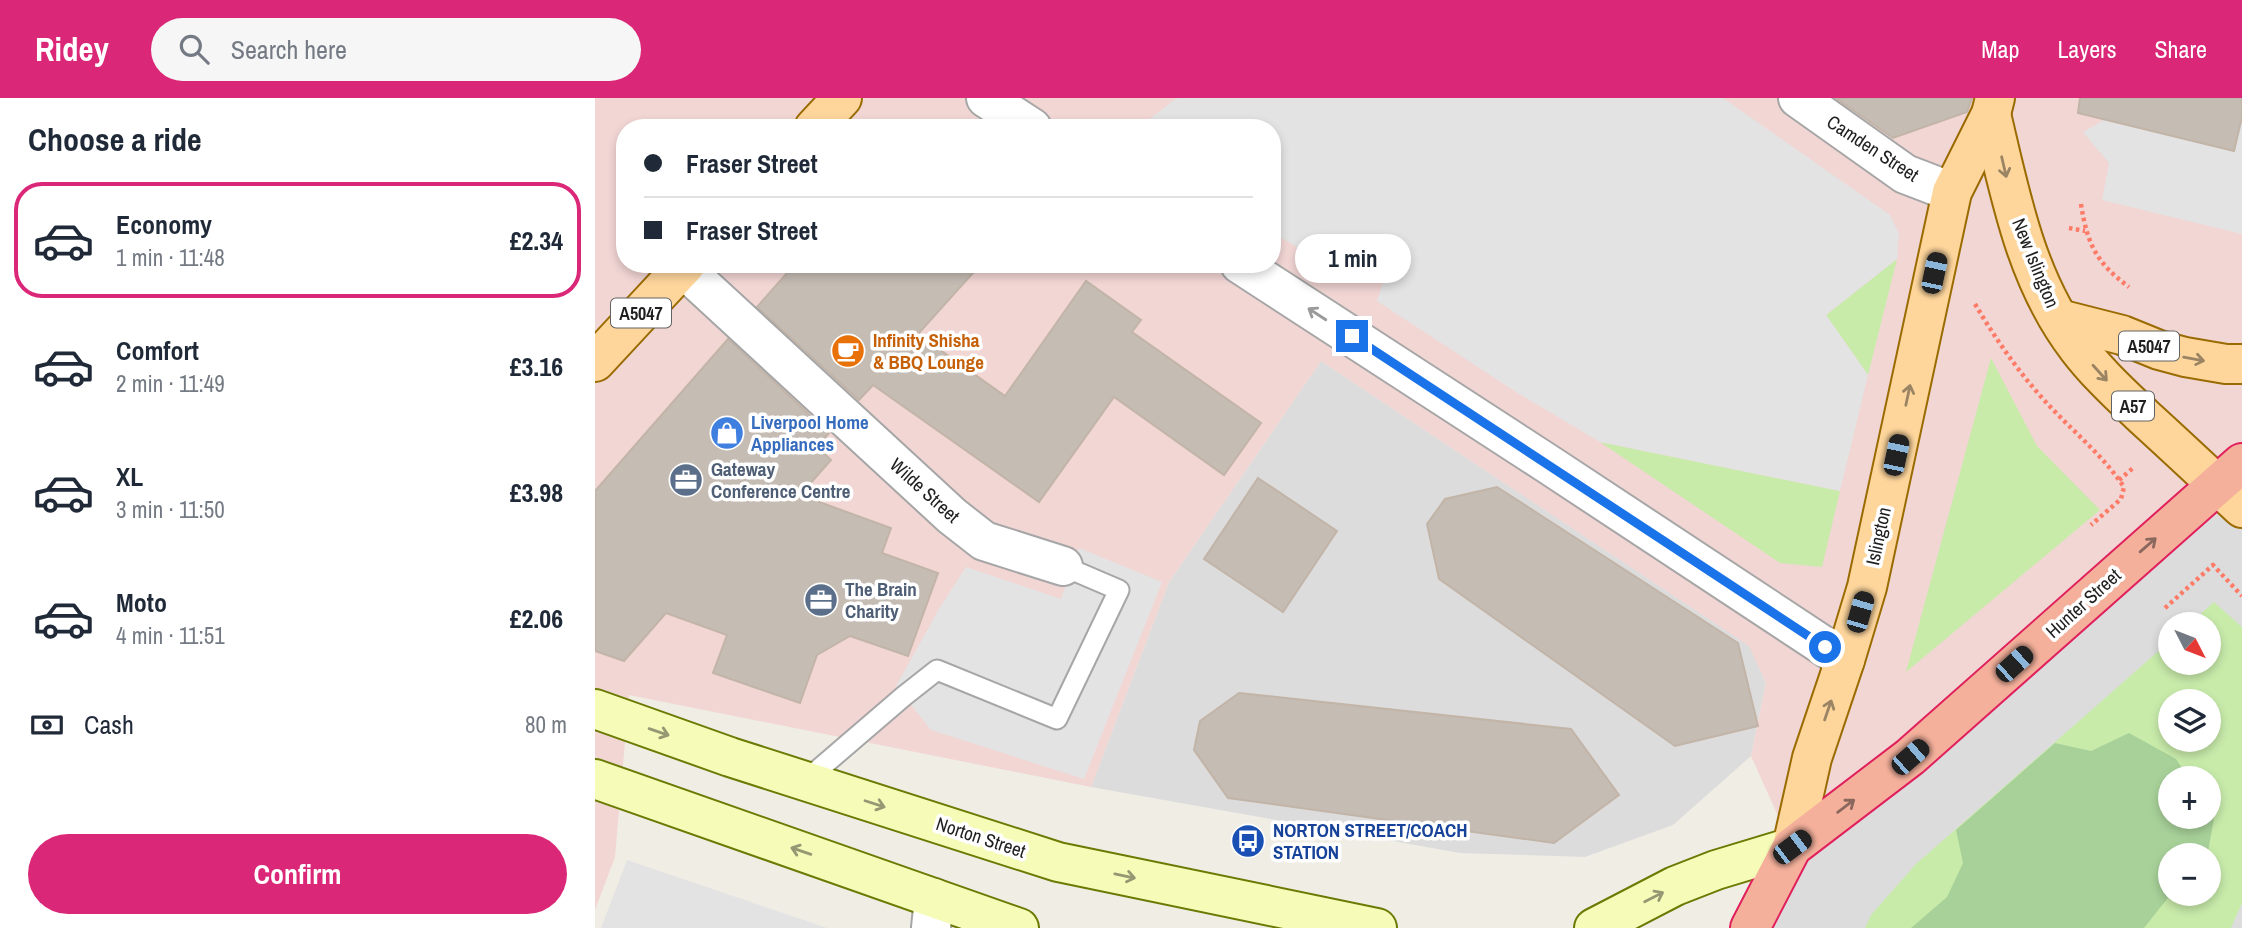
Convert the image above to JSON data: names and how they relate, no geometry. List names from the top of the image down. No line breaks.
{"streets":{"highway":["Islington","Hunter Street"],"main road":["New Islington","A5047","A57","Norton Street"],"street":["Camden Street","Wilde Street"]},"crossings":[["Camden Street","Islington"],["New Islington","A5047"],["New Islington","Islington"],["New Islington","Hunter Street"],["Islington","Hunter Street"]],"one_way":["New Islington","Islington","Hunter Street"],"places":{"cafe":["Infinity Shisha & BBQ Lounge"],"shop":["Liverpool Home Appliances"],"office":["Gateway Conference Centre","The Brain Charity"],"bus stop":["NORTON STREET/COACH STATION"]},"north":"bottom right","page":{"header":"Ridey","search":"Search here","nav":["Map","Layers","Share"],"heading":"Choose a ride","banner":["Fraser Street","Fraser Street"],"list":[{"name":"Economy","note":"1 min · 11:48","value":"£2.34"},{"name":"Comfort","note":"2 min · 11:49","value":"£3.16"},{"name":"XL","note":"3 min · 11:50","value":"£3.98"},{"name":"Moto","note":"4 min · 11:51","value":"£2.06"}],"bubble":"1 min","map_buttons":["+","−"],"pay":["Cash","80 m"],"buttons":"Confirm"}}
